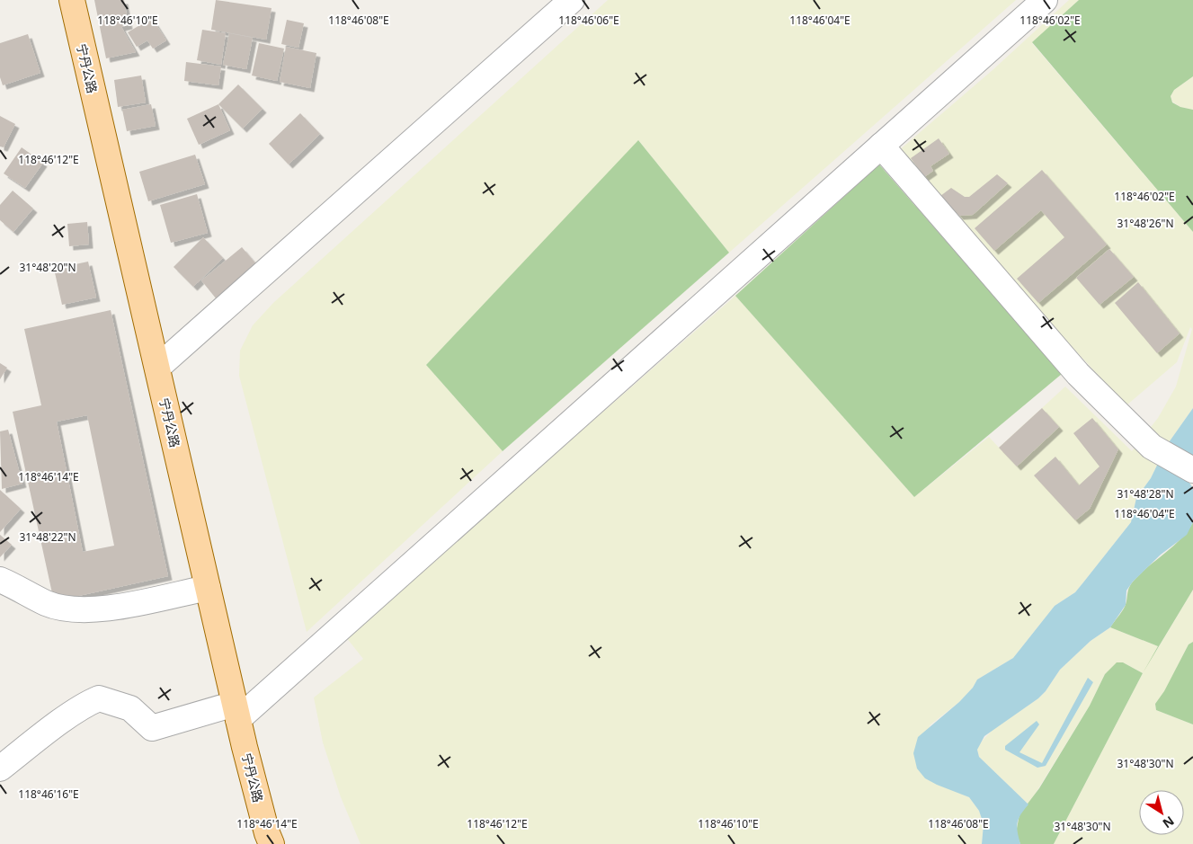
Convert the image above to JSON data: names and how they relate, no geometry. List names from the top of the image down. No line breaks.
{"streets":{"main road":["宁丹公路"]},"north":"bottom right","coordinates":["118°46'10\"E","118°46'08\"E","118°46'06\"E","118°46'04\"E","118°46'02\"E","118°46'12\"E","31°48'26\"N","31°48'20\"N","118°46'14\"E","31°48'28\"N","31°48'22\"N","31°48'30\"N","118°46'16\"E"]}
